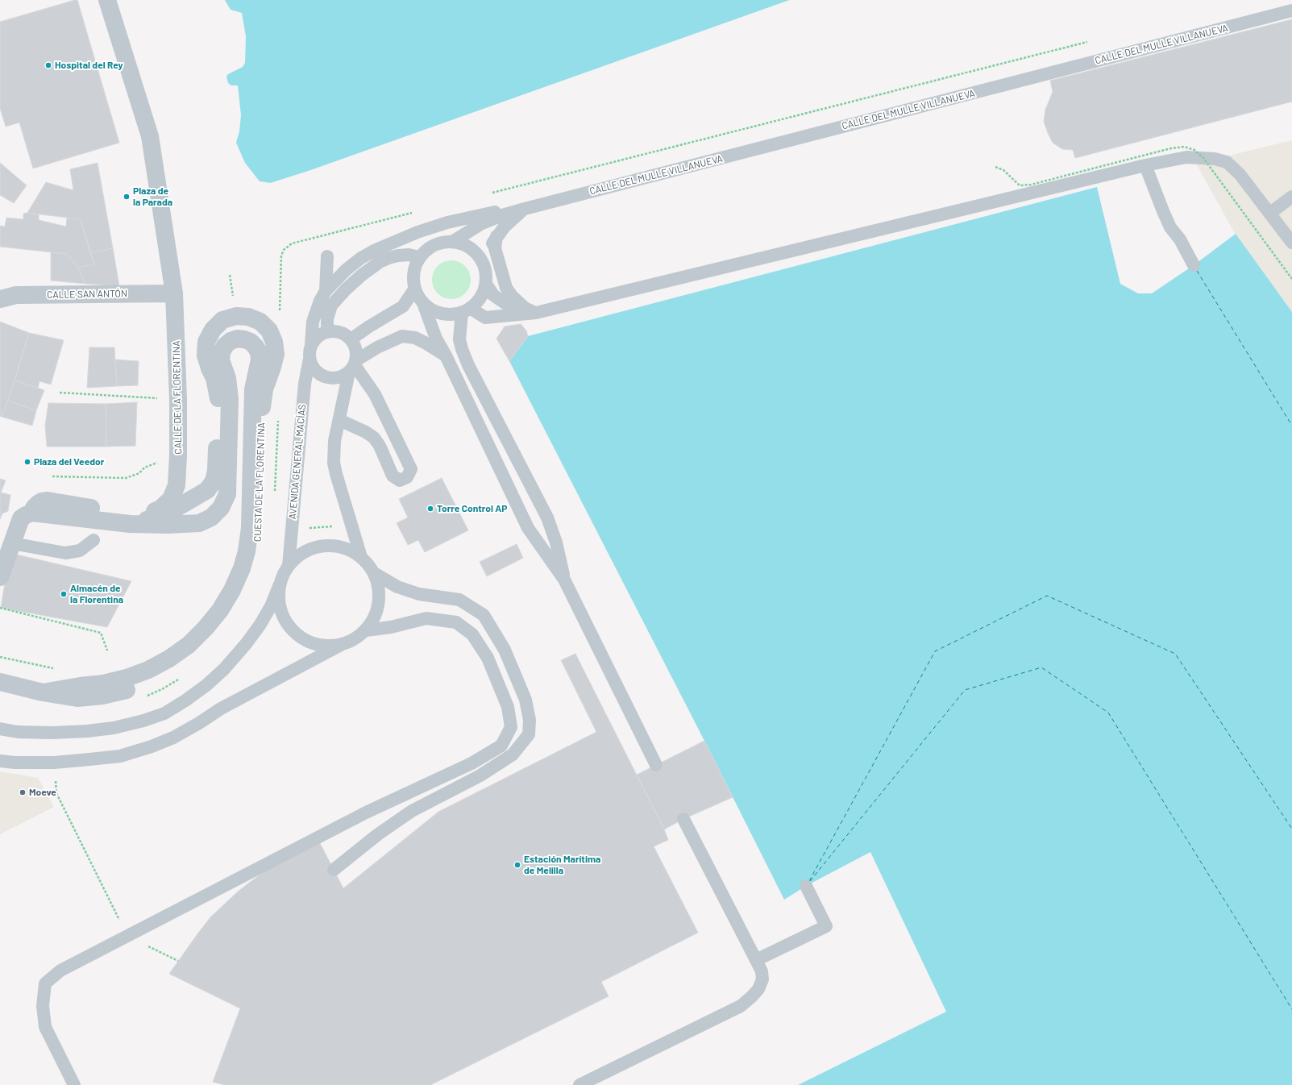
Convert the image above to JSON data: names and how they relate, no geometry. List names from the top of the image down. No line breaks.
{"streets":{"street":["CALLE SAN ANTÓN","CALLE DE LA FLORENTINA","CUESTA DE LA FLORENTINA"],"lane":["CALLE DEL MULLE VILLANUEVA","AVENIDA GENERAL MACÍAS"]},"crossings":[["CALLE DEL MULLE VILLANUEVA","AVENIDA GENERAL MACÍAS"],["CALLE SAN ANTÓN","CALLE DE LA FLORENTINA"]],"places":["Hospital del Rey","Plaza de la Parada","Plaza del Veedor","Torre Control AP","Almacén de la Florentina","Moeve","Estación Marítima de Melilla"]}
